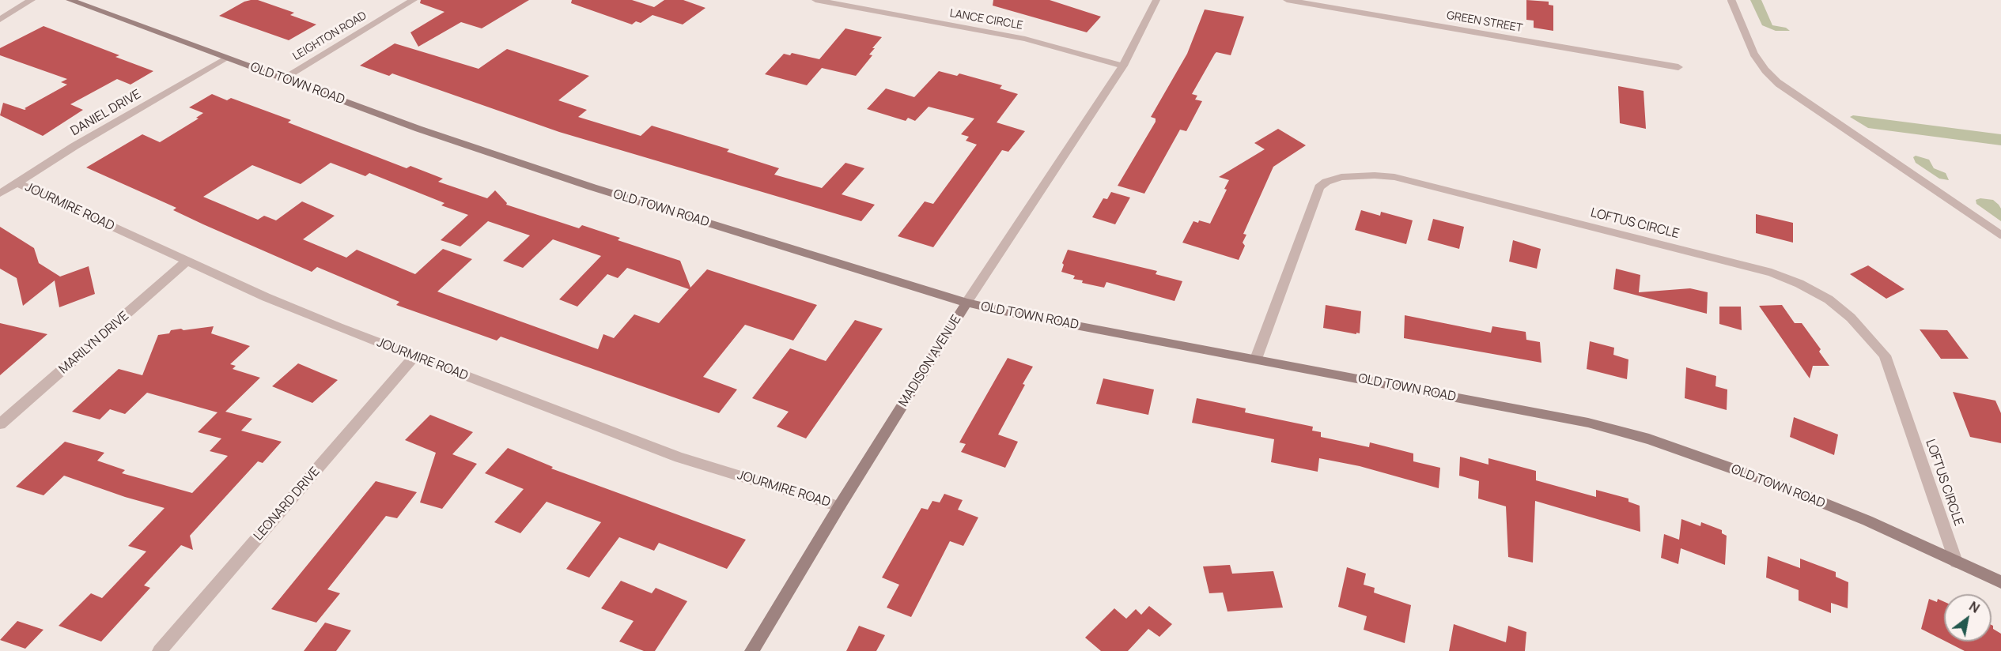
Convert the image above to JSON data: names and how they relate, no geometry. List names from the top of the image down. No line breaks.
{"streets":{"main road":["OLD TOWN ROAD","MADISON AVENUE"],"street":["LANCE CIRCLE","GREEN STREET","LEIGHTON ROAD","DANIEL DRIVE","JOURMIRE ROAD","LOFTUS CIRCLE","MARILYN DRIVE","LEONARD DRIVE"]},"crossings":[["LANCE CIRCLE","MADISON AVENUE"],["LEIGHTON ROAD","OLD TOWN ROAD"],["OLD TOWN ROAD","DANIEL DRIVE"],["OLD TOWN ROAD","LOFTUS CIRCLE"],["OLD TOWN ROAD","MADISON AVENUE"],["DANIEL DRIVE","JOURMIRE ROAD"],["JOURMIRE ROAD","MARILYN DRIVE"],["JOURMIRE ROAD","MADISON AVENUE"],["JOURMIRE ROAD","LEONARD DRIVE"]],"north":"top right"}
